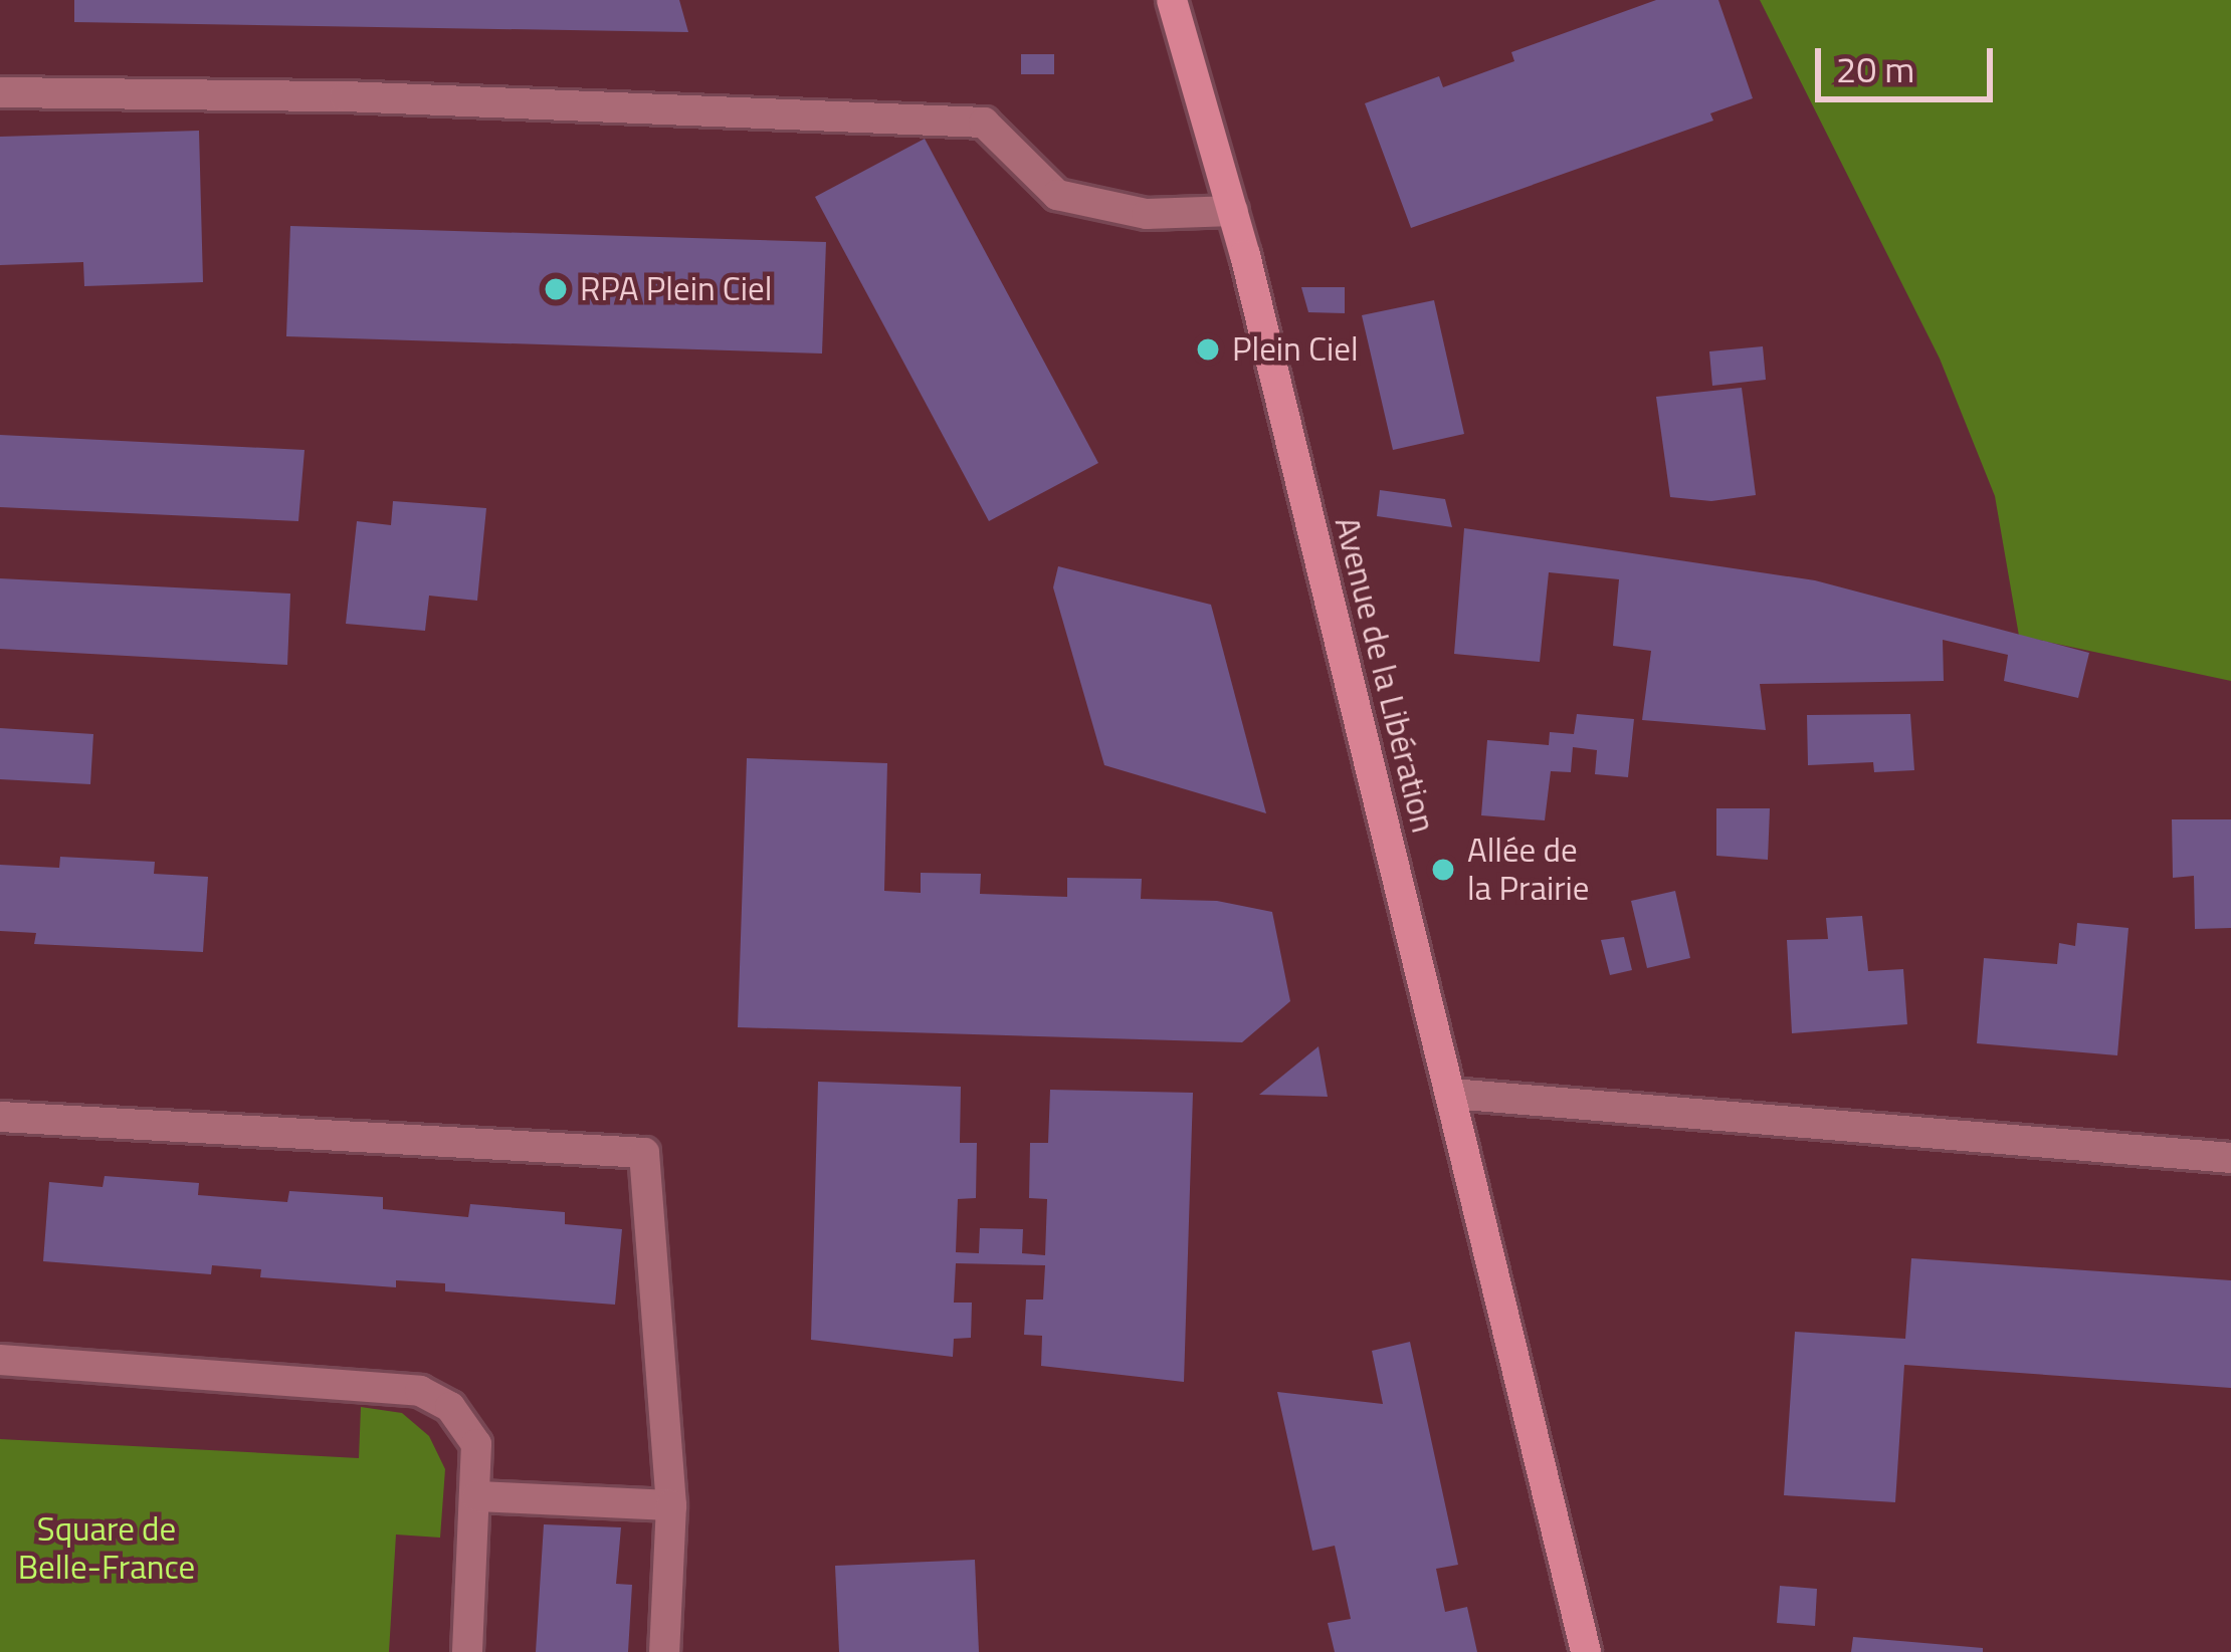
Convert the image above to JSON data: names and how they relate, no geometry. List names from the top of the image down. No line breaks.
{"streets":{"main road":["Avenue de la Libération"]},"parks":["Square de Belle-France"],"places":["RPA Plein Ciel","Plein Ciel","Allée de la Prairie"],"scale_bar":"20 m"}
